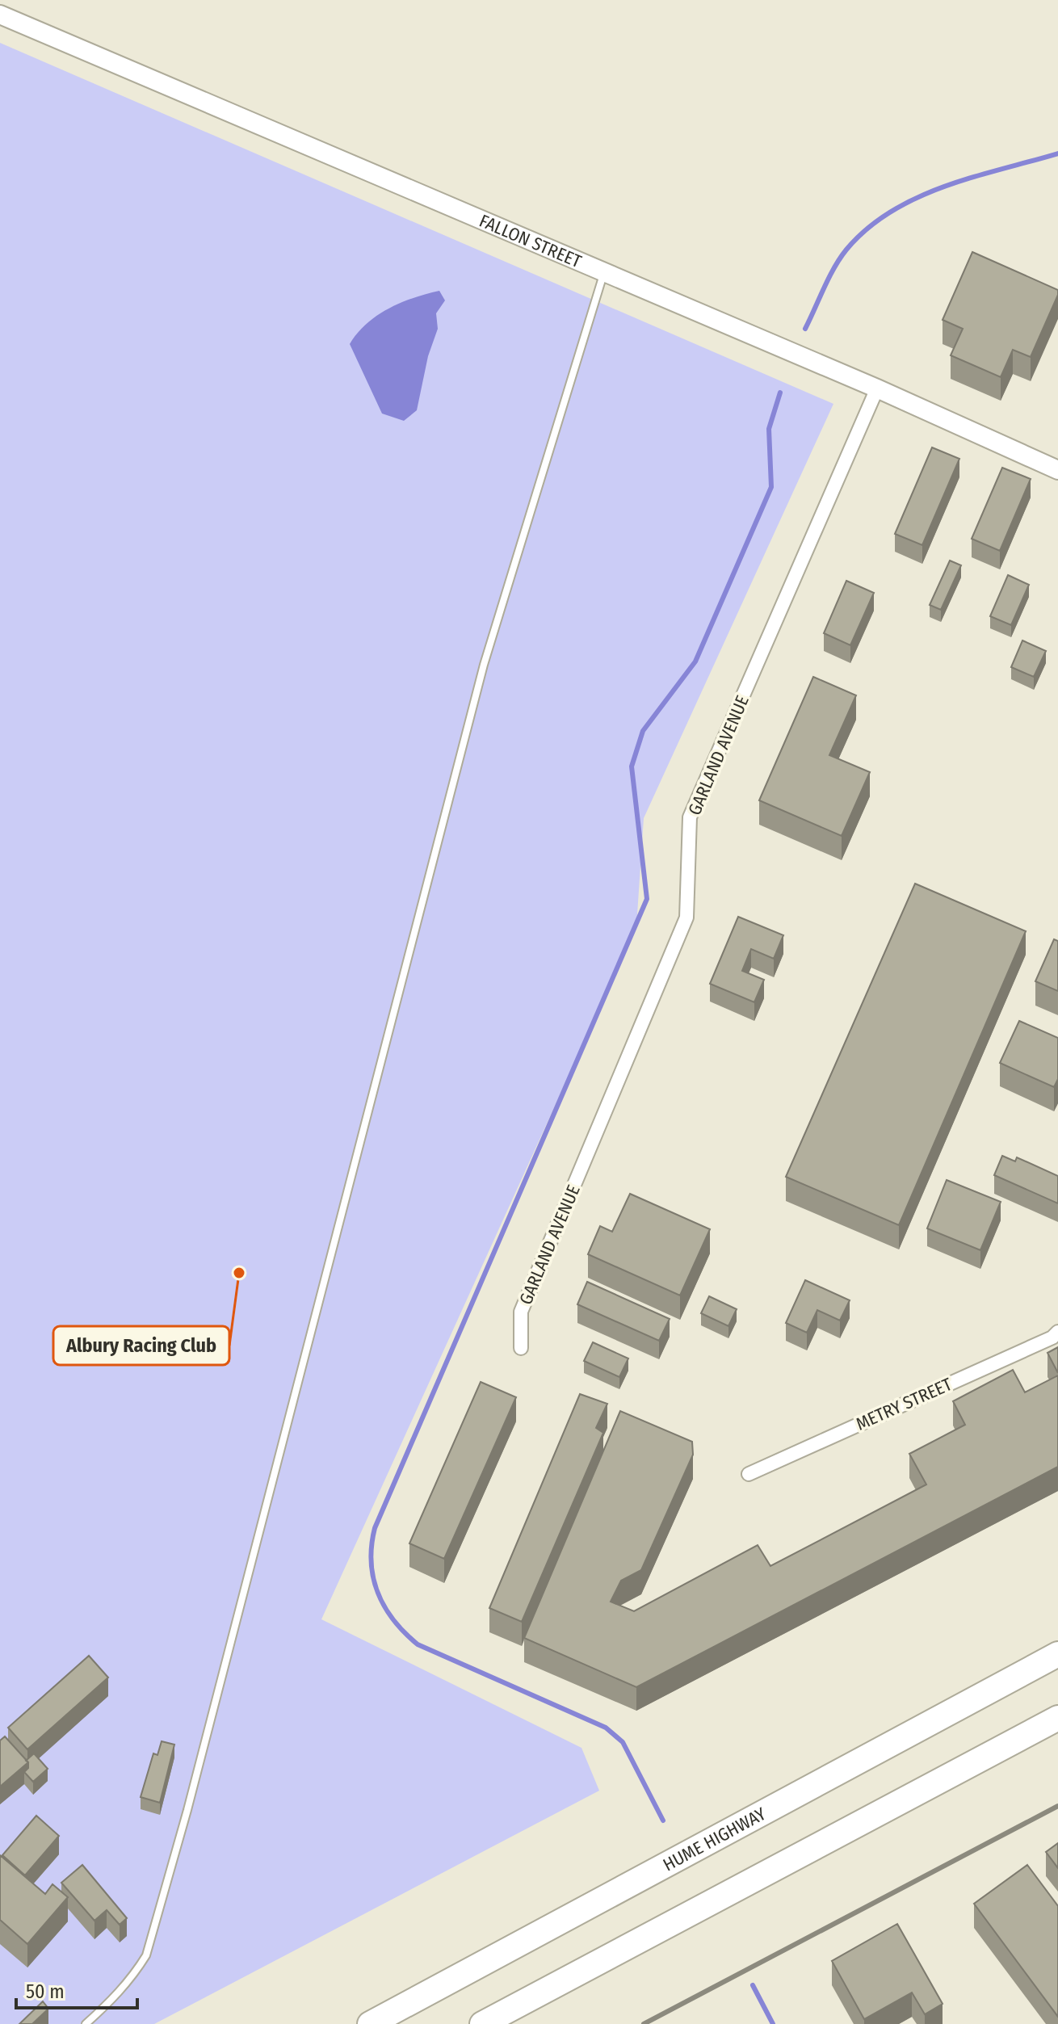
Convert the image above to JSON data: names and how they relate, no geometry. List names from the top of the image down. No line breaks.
{"streets":{"highway":["HUME HIGHWAY"],"street":["FALLON STREET","GARLAND AVENUE","METRY STREET"]},"crossings":[["FALLON STREET","GARLAND AVENUE"]],"places":["Albury Racing Club"],"scale_bar":"50 m"}
